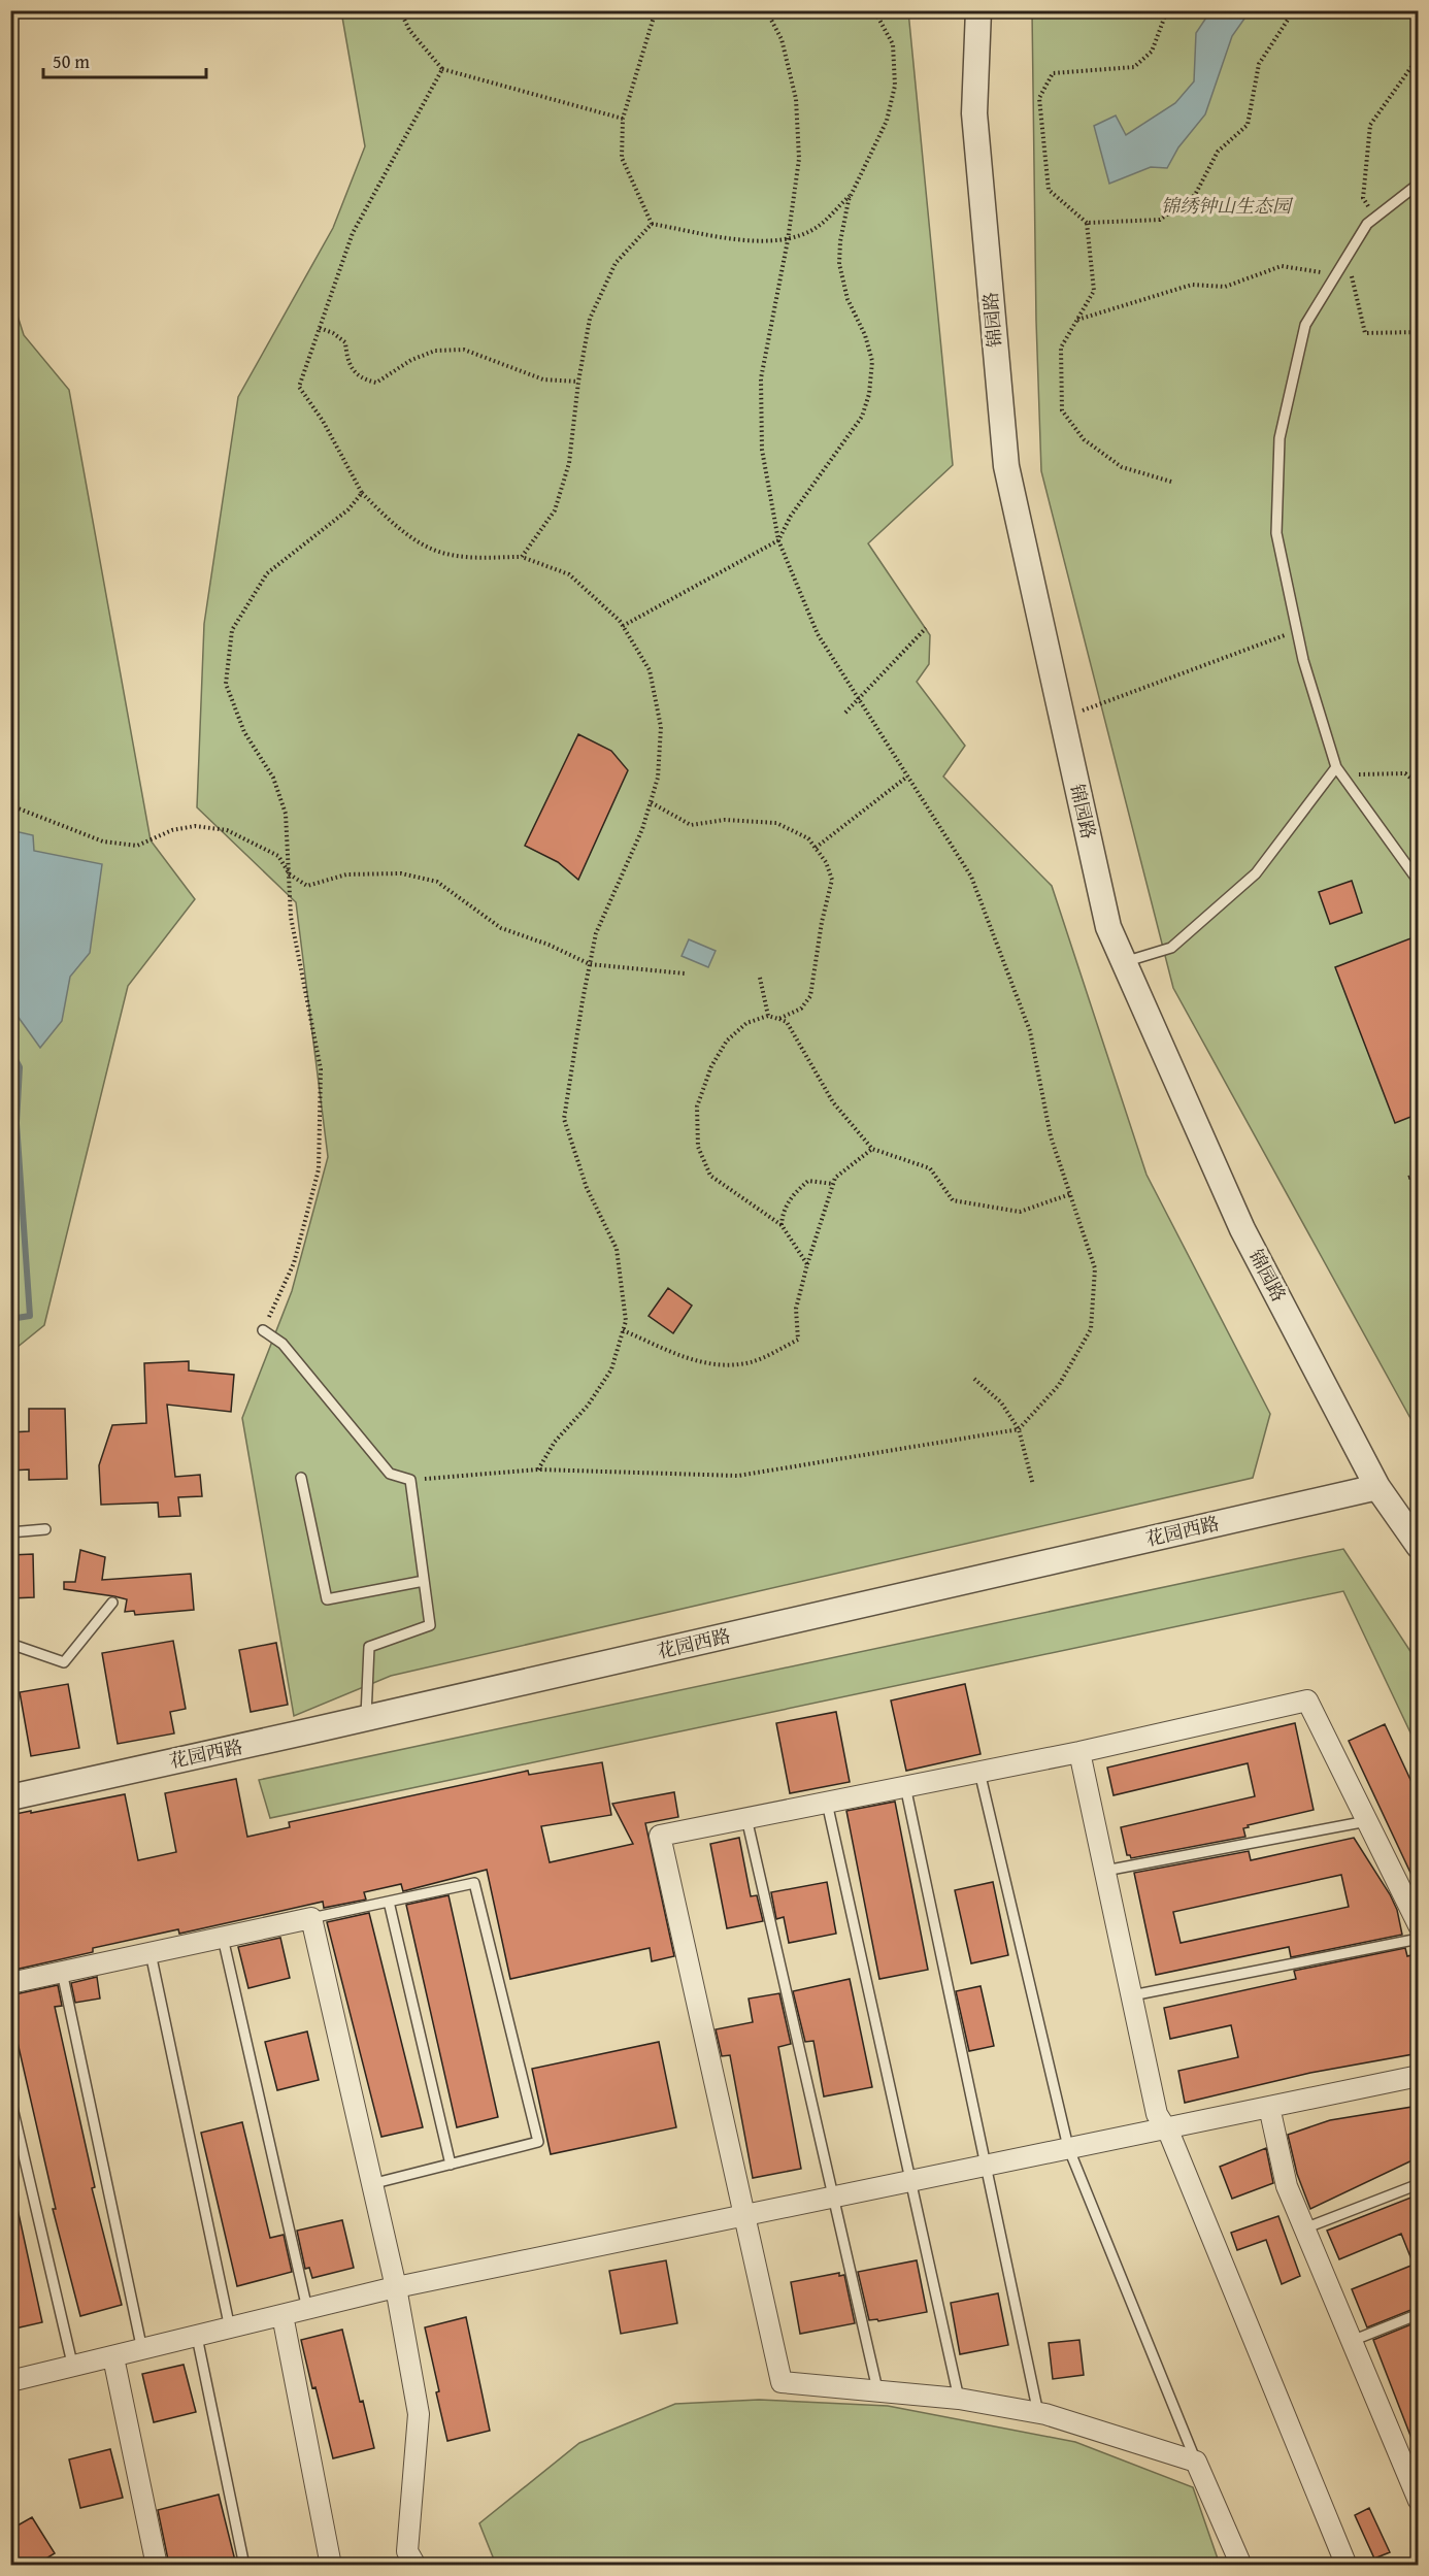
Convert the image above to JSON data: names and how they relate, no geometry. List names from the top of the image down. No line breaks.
{"streets":{"street":["锦园路","花园西路"]},"crossings":[["锦园路","花园西路"]],"parks":["锦绣钟山生态园"],"scale_bar":"50 m"}
